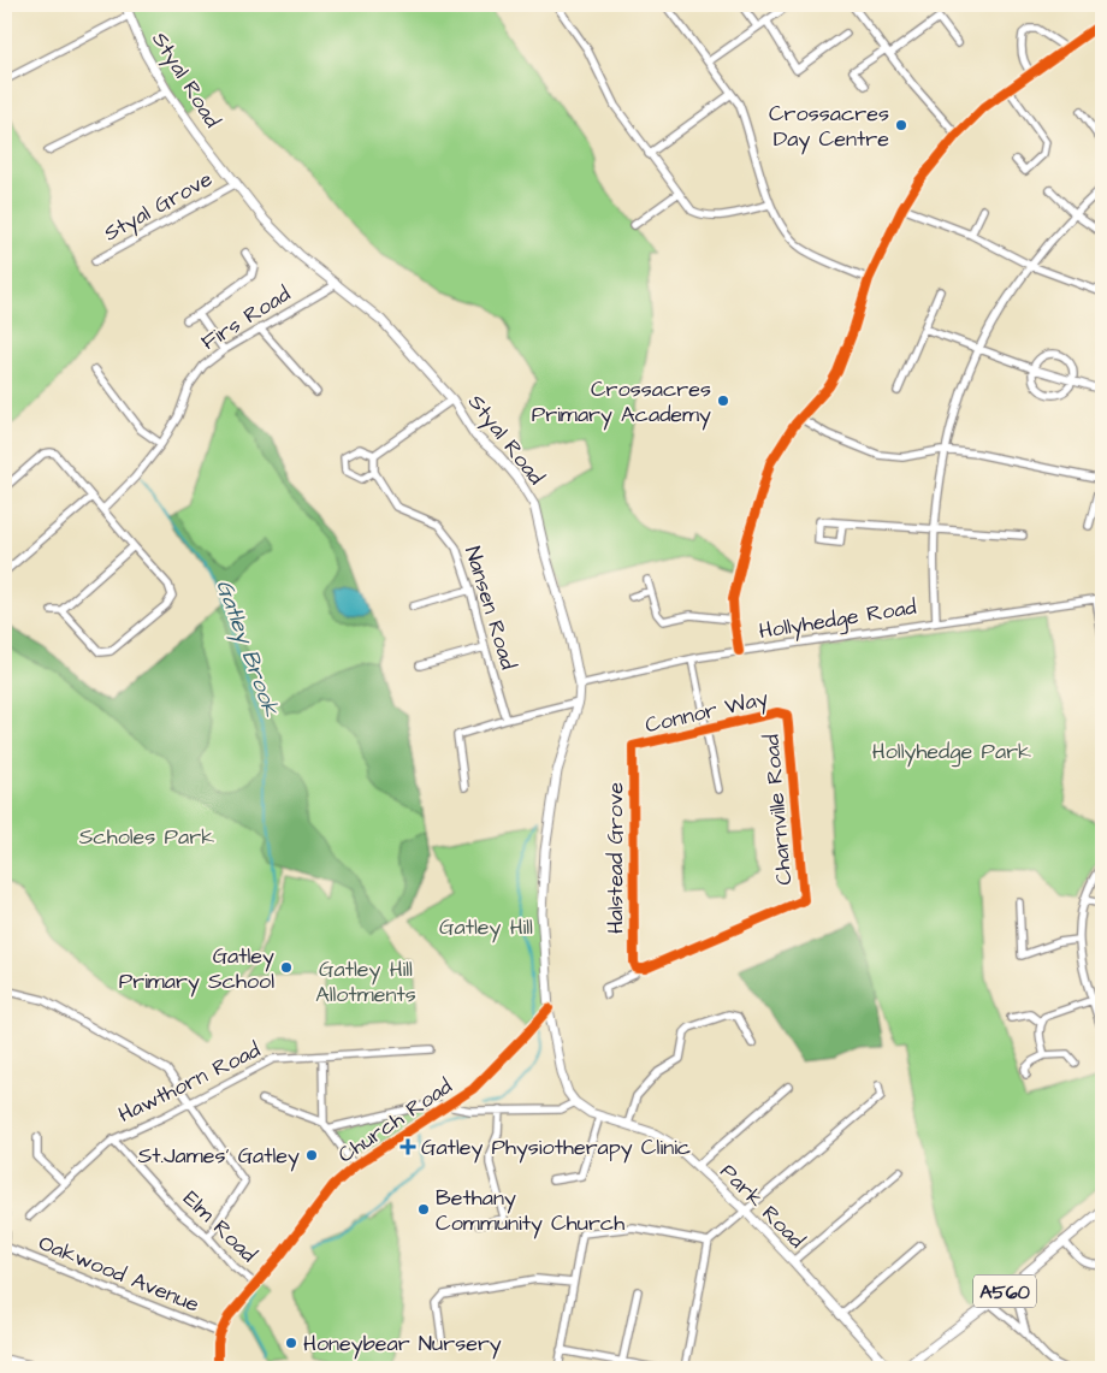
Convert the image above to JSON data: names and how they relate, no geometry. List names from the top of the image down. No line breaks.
{"streets":{"main road":["Styal Road","Park Road","A560"],"street":["Styal Grove","Firs Road","Nansen Road","Hollyhedge Road","Connor Way","Charnville Road","Halstead Grove","Hawthorn Road","Church Road","Elm Road","Oakwood Avenue"]},"crossings":[["Styal Road","Styal Grove"],["Styal Road","Firs Road"],["Styal Road","Hollyhedge Road"],["Styal Road","Church Road"],["Connor Way","Charnville Road"],["Connor Way","Halstead Grove"],["Charnville Road","Halstead Grove"],["Hawthorn Road","Elm Road"],["Church Road","Elm Road"],["Church Road","Oakwood Avenue"]],"water":["Gatley Brook"],"parks":["Hollyhedge Park","Scholes Park","Gatley Hill","Gatley Hill Allotments"],"places":{"other":["Crossacres Day Centre","Crossacres Primary Academy","Gatley Primary School","St.James' Gatley","Bethany Community Church","Honeybear Nursery"],"health":["Gatley Physiotherapy Clinic"]}}
